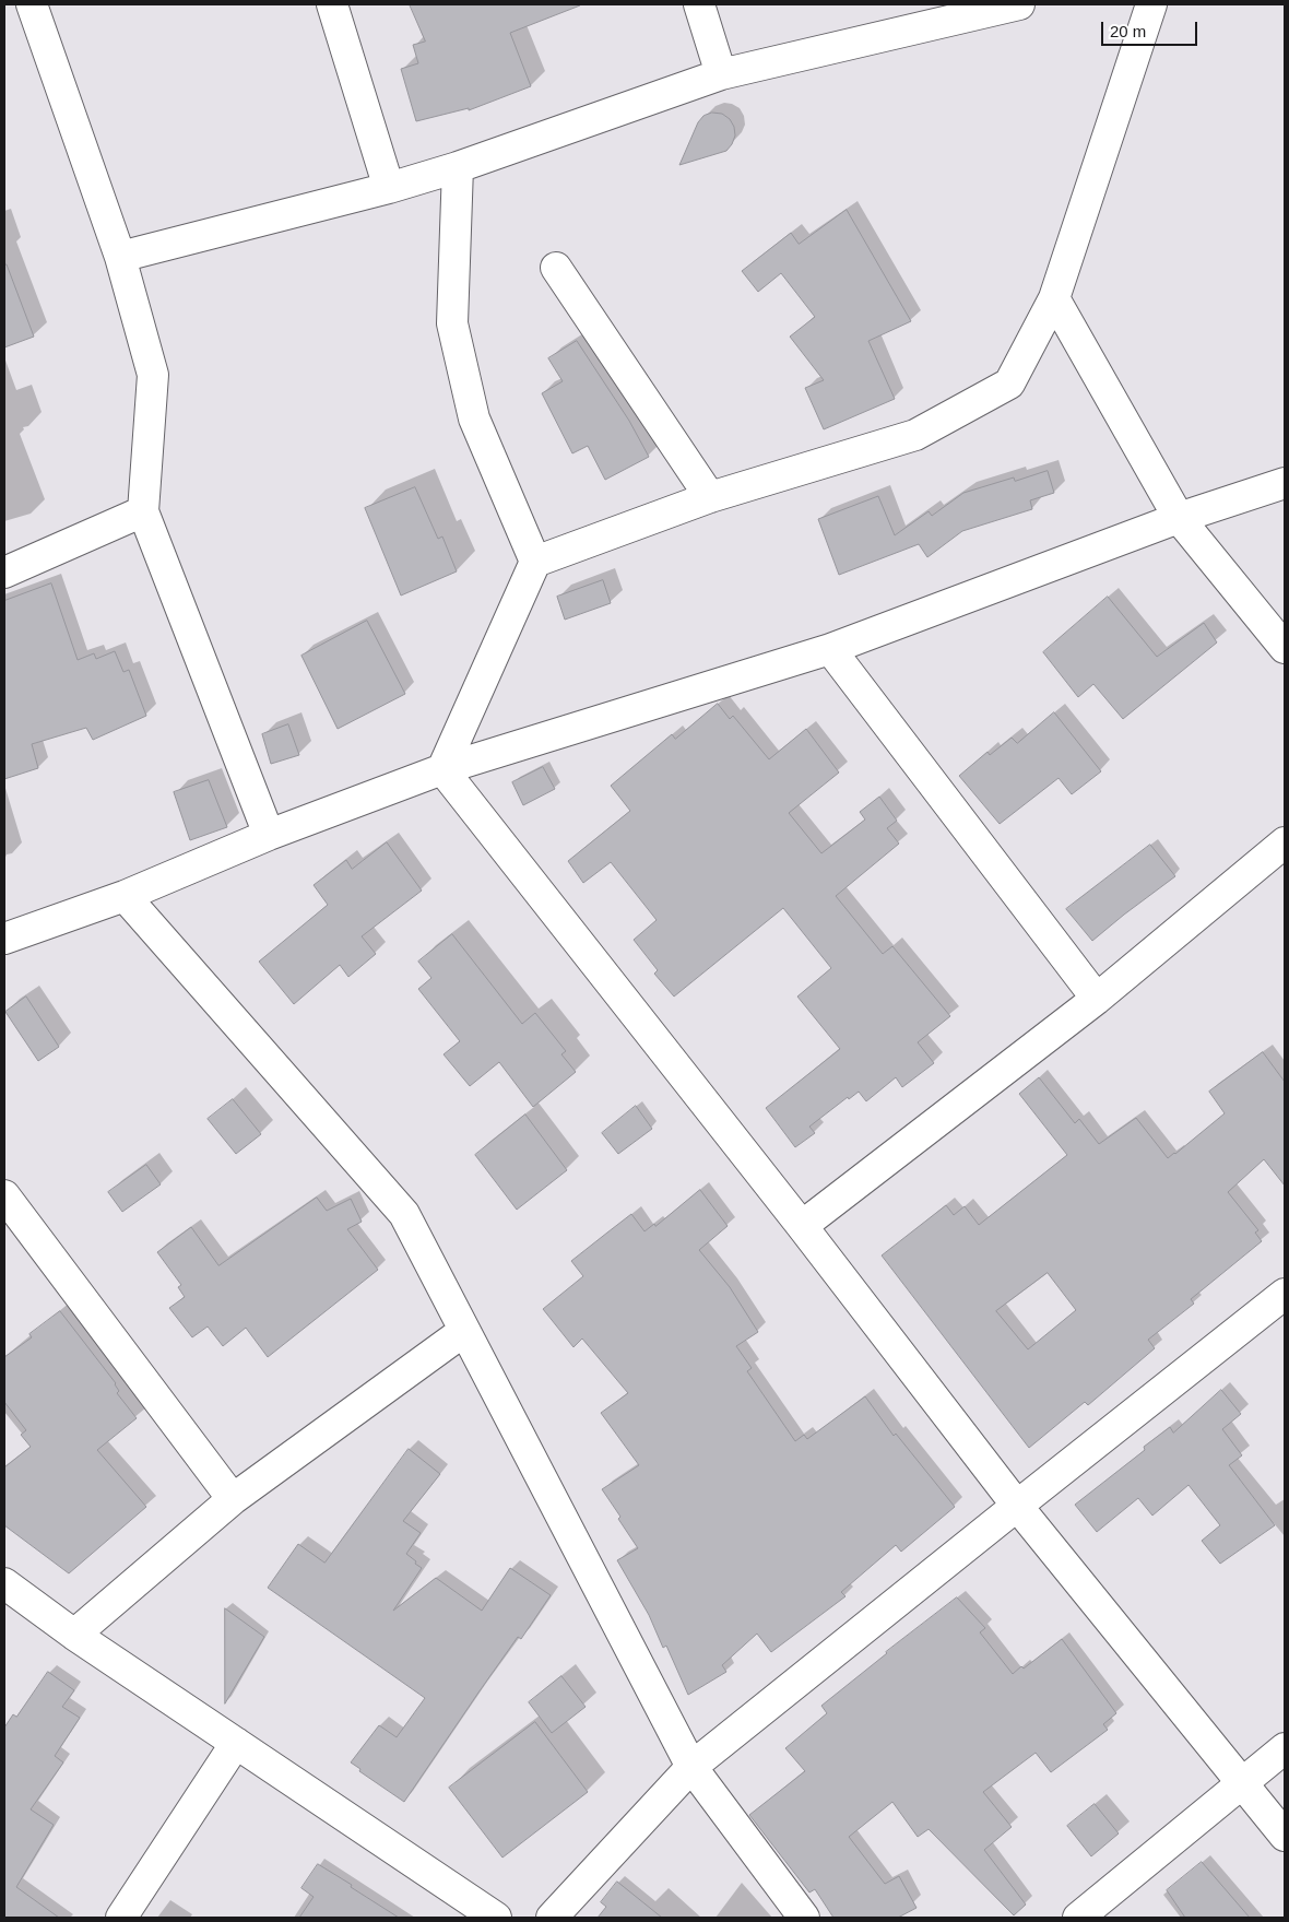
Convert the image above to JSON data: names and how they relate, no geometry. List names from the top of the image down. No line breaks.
{"scale_bar":"20 m"}
